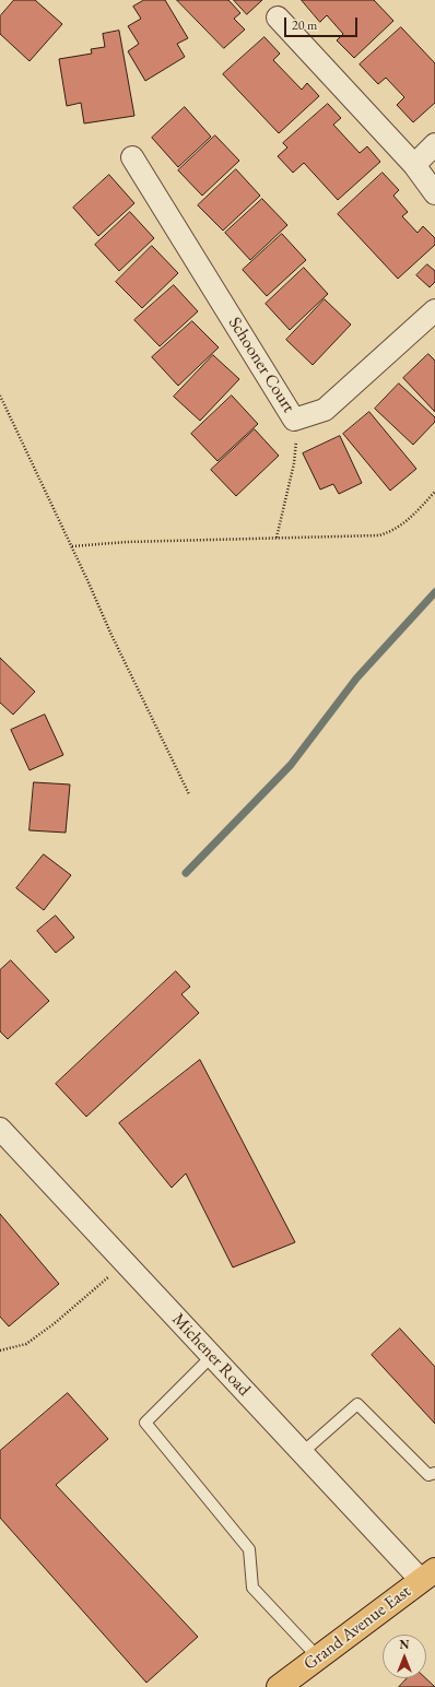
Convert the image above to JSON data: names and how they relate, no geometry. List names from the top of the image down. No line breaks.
{"streets":{"main road":["Grand Avenue East"],"street":["Schooner Court","Michener Road"]},"crossings":[["Michener Road","Grand Avenue East"]],"scale_bar":"20 m","north":"top"}
